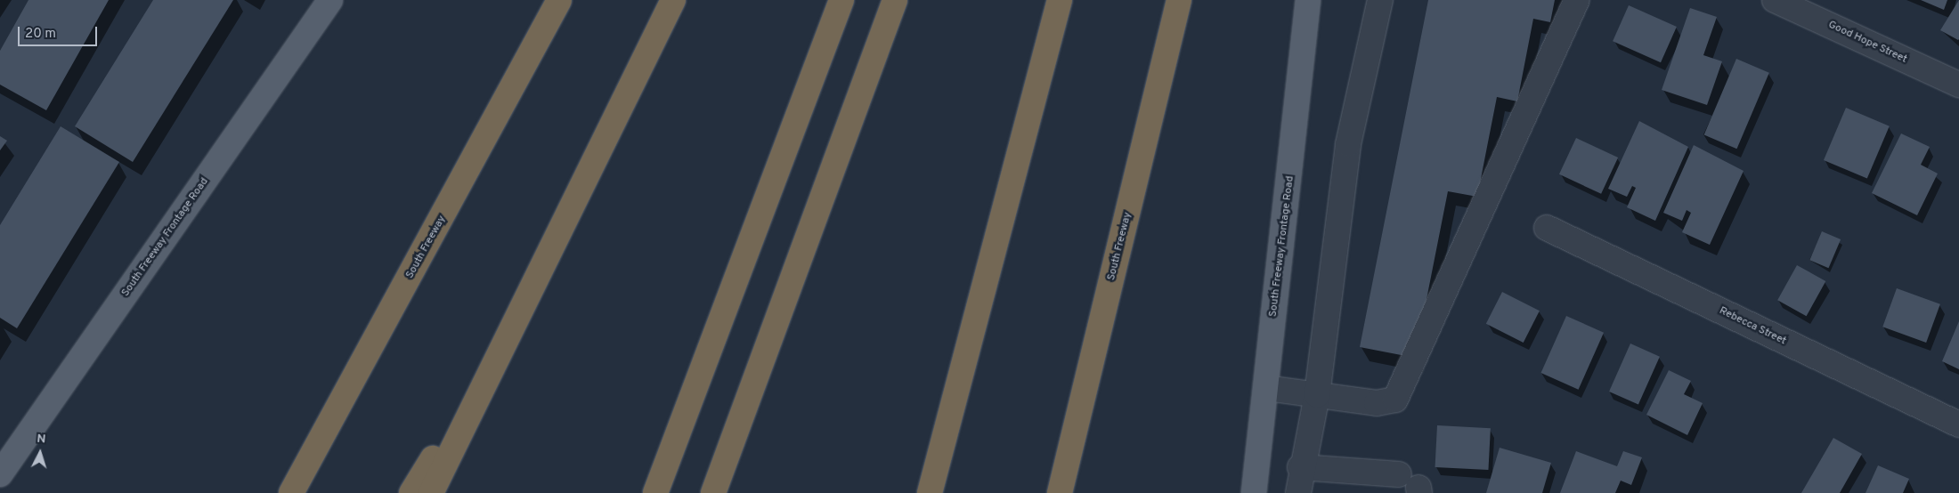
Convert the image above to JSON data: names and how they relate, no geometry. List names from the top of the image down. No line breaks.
{"streets":{"highway":["South Freeway"],"main road":["South Freeway Frontage Road"],"street":["Good Hope Street","Rebecca Street"]},"scale_bar":"20 m","north":"top"}
